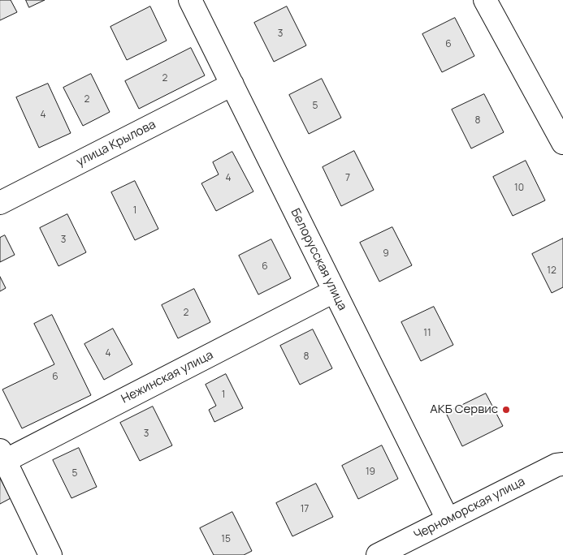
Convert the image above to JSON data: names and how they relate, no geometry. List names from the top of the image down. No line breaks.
{"streets":{"street":["улица Крылова","Белорусская улица","Нежинская улица","Черноморская улица"]},"crossings":[["улица Крылова","Белорусская улица"],["Белорусская улица","Нежинская улица"],["Белорусская улица","Черноморская улица"]],"places":["АКБ Сервис"],"house_numbers":["3","6","2","2","5","4","8","4","7","10","1","3","9","6","12","2","11","4","8","6","1","3","19","5","17","15"]}
